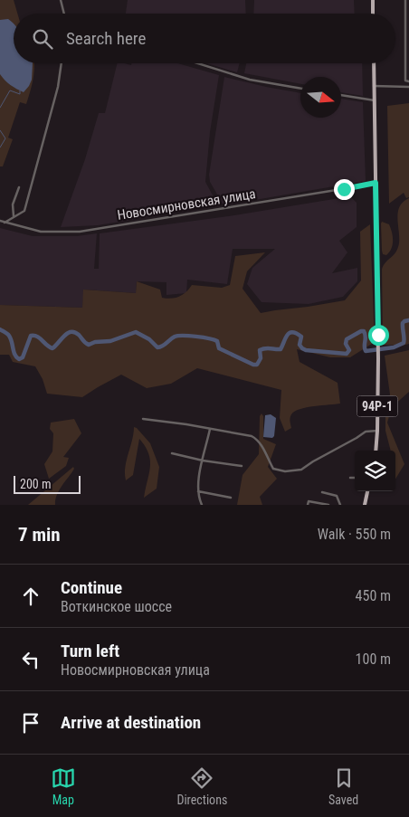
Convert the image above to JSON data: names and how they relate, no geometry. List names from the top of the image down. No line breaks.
{"streets":{"main road":["94Р-1"],"street":["Новосмирновская улица"]},"crossings":[["Новосмирновская улица","94Р-1"]],"scale_bar":"200 m","north":"right","page":{"search":"Search here","scale":"200 m","heading":["7 min","Walk · 550 m"],"list":[["Continue","Воткинское шоссе","450 m"],["Turn left","Новосмирновская улица","100 m"],"Arrive at destination"],"nav":["Map","Directions","Saved"]}}
